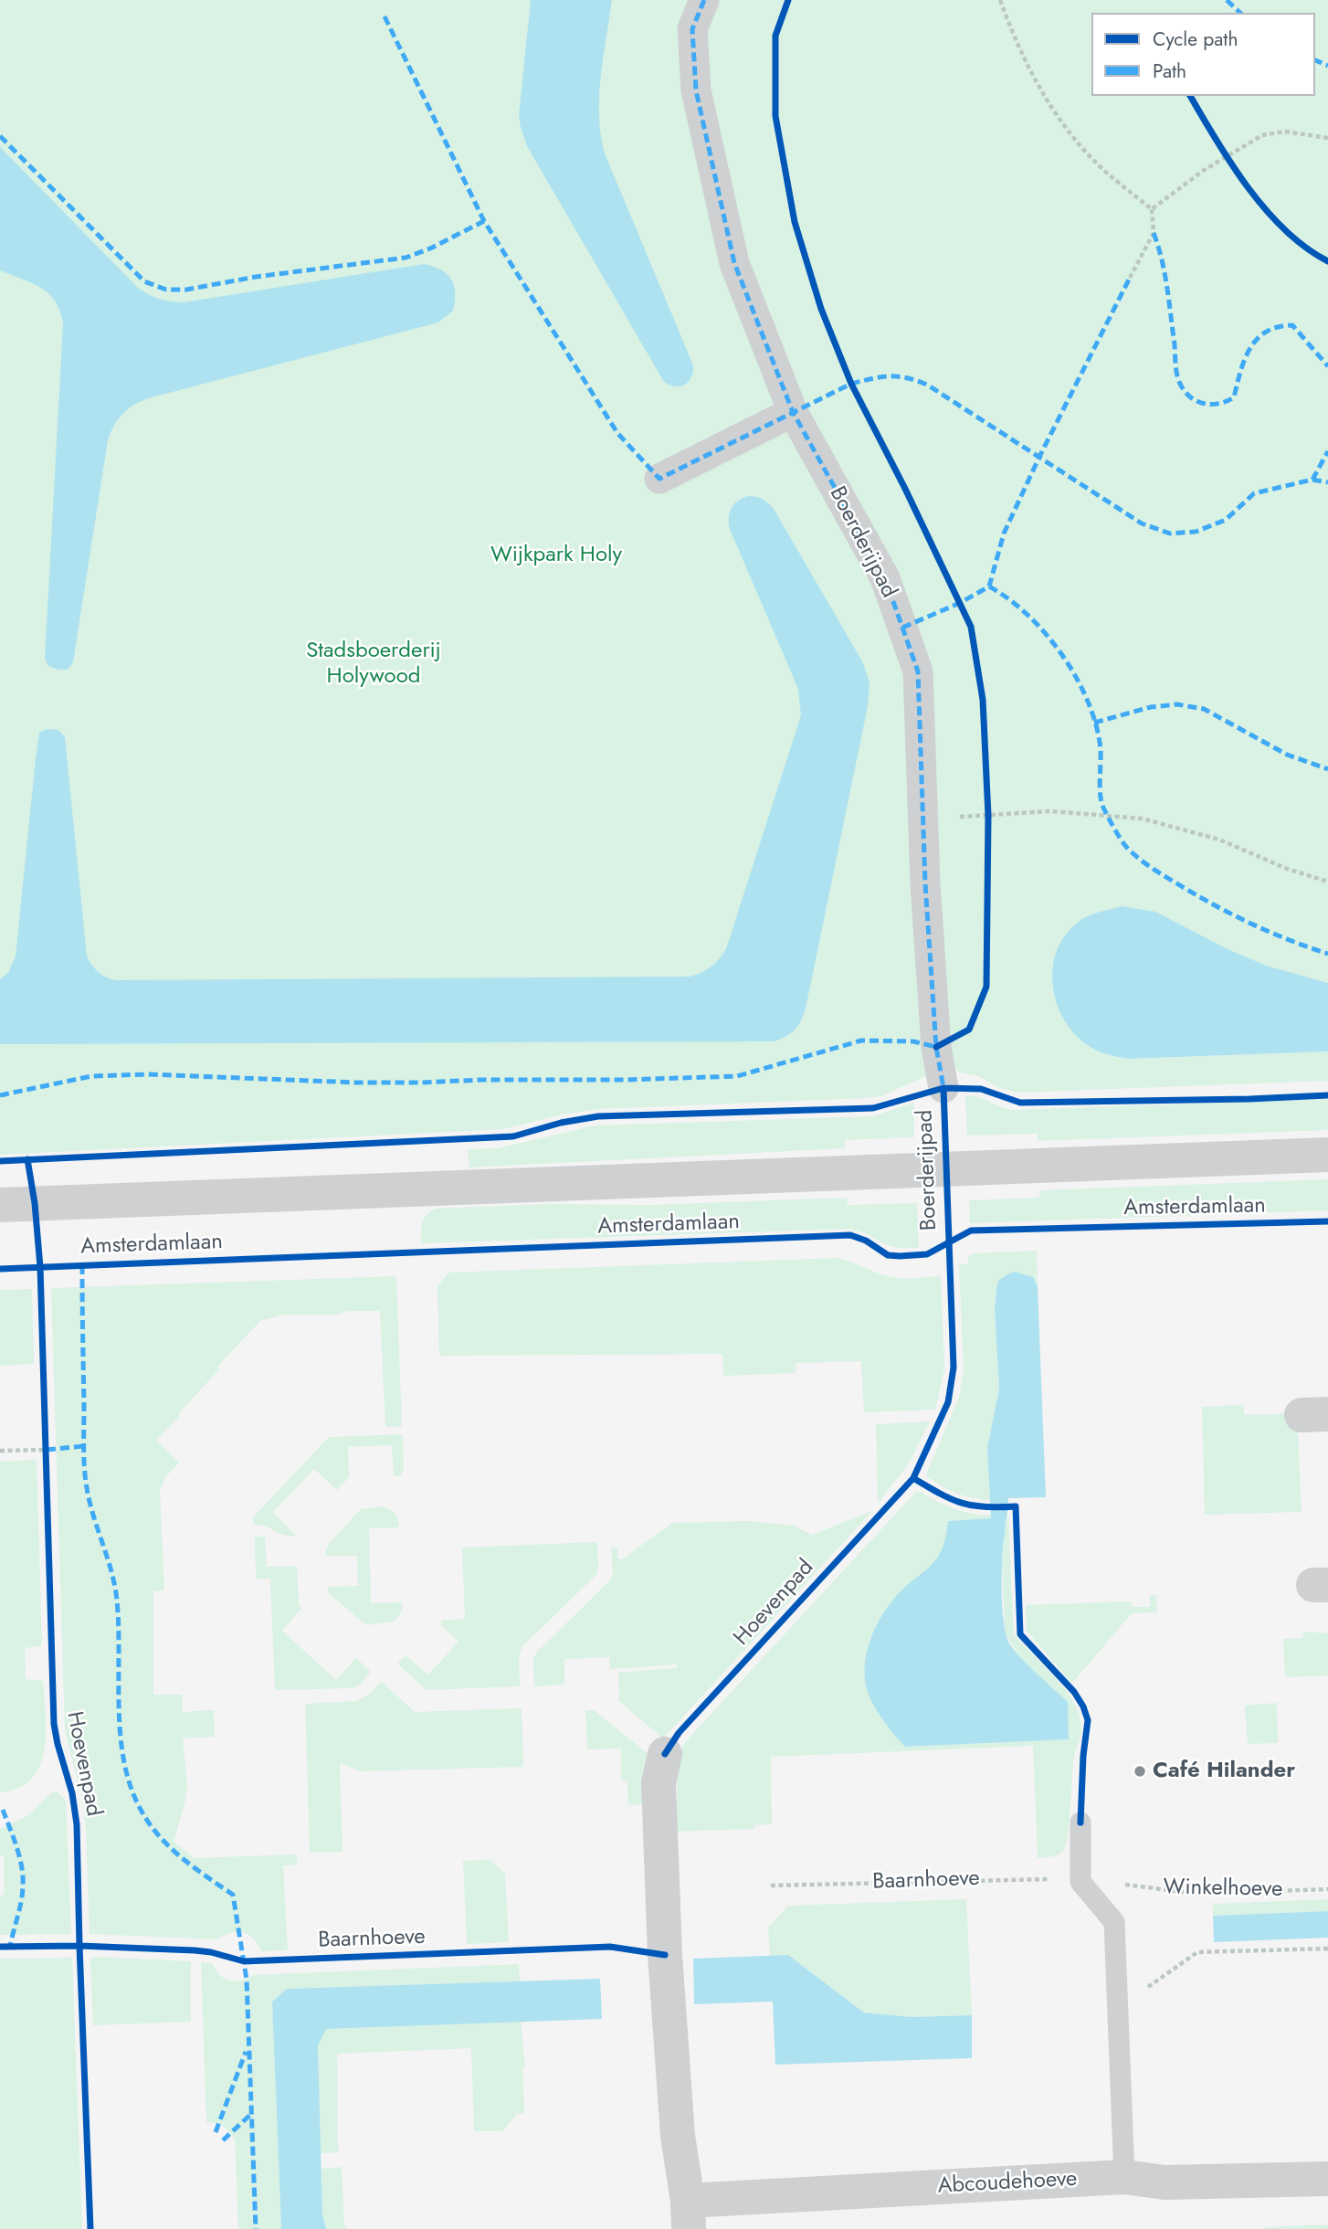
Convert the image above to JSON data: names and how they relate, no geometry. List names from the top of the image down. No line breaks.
{"streets":{"street":["Boerderijpad","Amsterdamlaan","Abcoudehoeve"],"path":["Winkelhoeve"],"cycle path":["Hoevenpad","Baarnhoeve"]},"crossings":[["Baarnhoeve","Winkelhoeve"]],"parks":["Wijkpark Holy","Stadsboerderij Holywood"],"places":["Café Hilander"],"legend":["Cycle path","Path"]}
